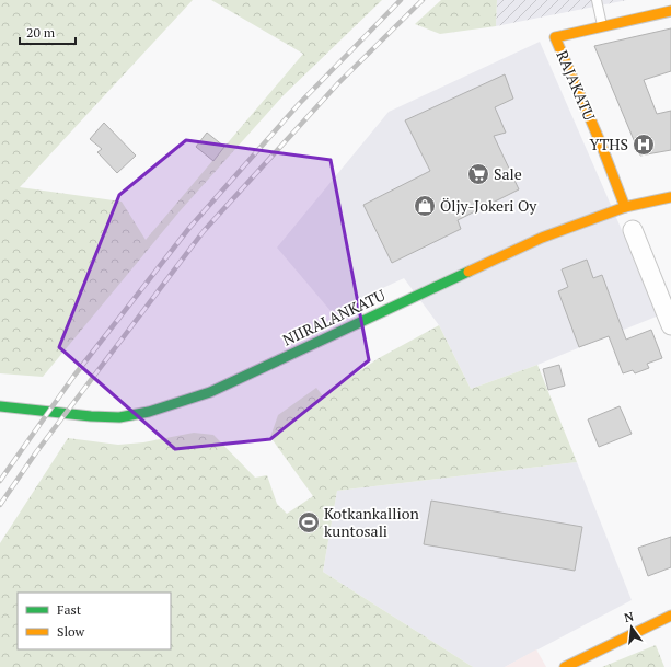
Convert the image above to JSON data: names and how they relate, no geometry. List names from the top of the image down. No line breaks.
{"streets":{"main road":["RAJAKATU","NIIRALANKATU"]},"crossings":[["RAJAKATU","NIIRALANKATU"]],"places":{"hospital":["YTHS"],"supermarket":["Sale"],"shop":["Öljy-Jokeri Oy"],"sports":["Kotkankallion kuntosali"]},"legend":["Fast","Slow"],"scale_bar":"20 m","north":"top"}
